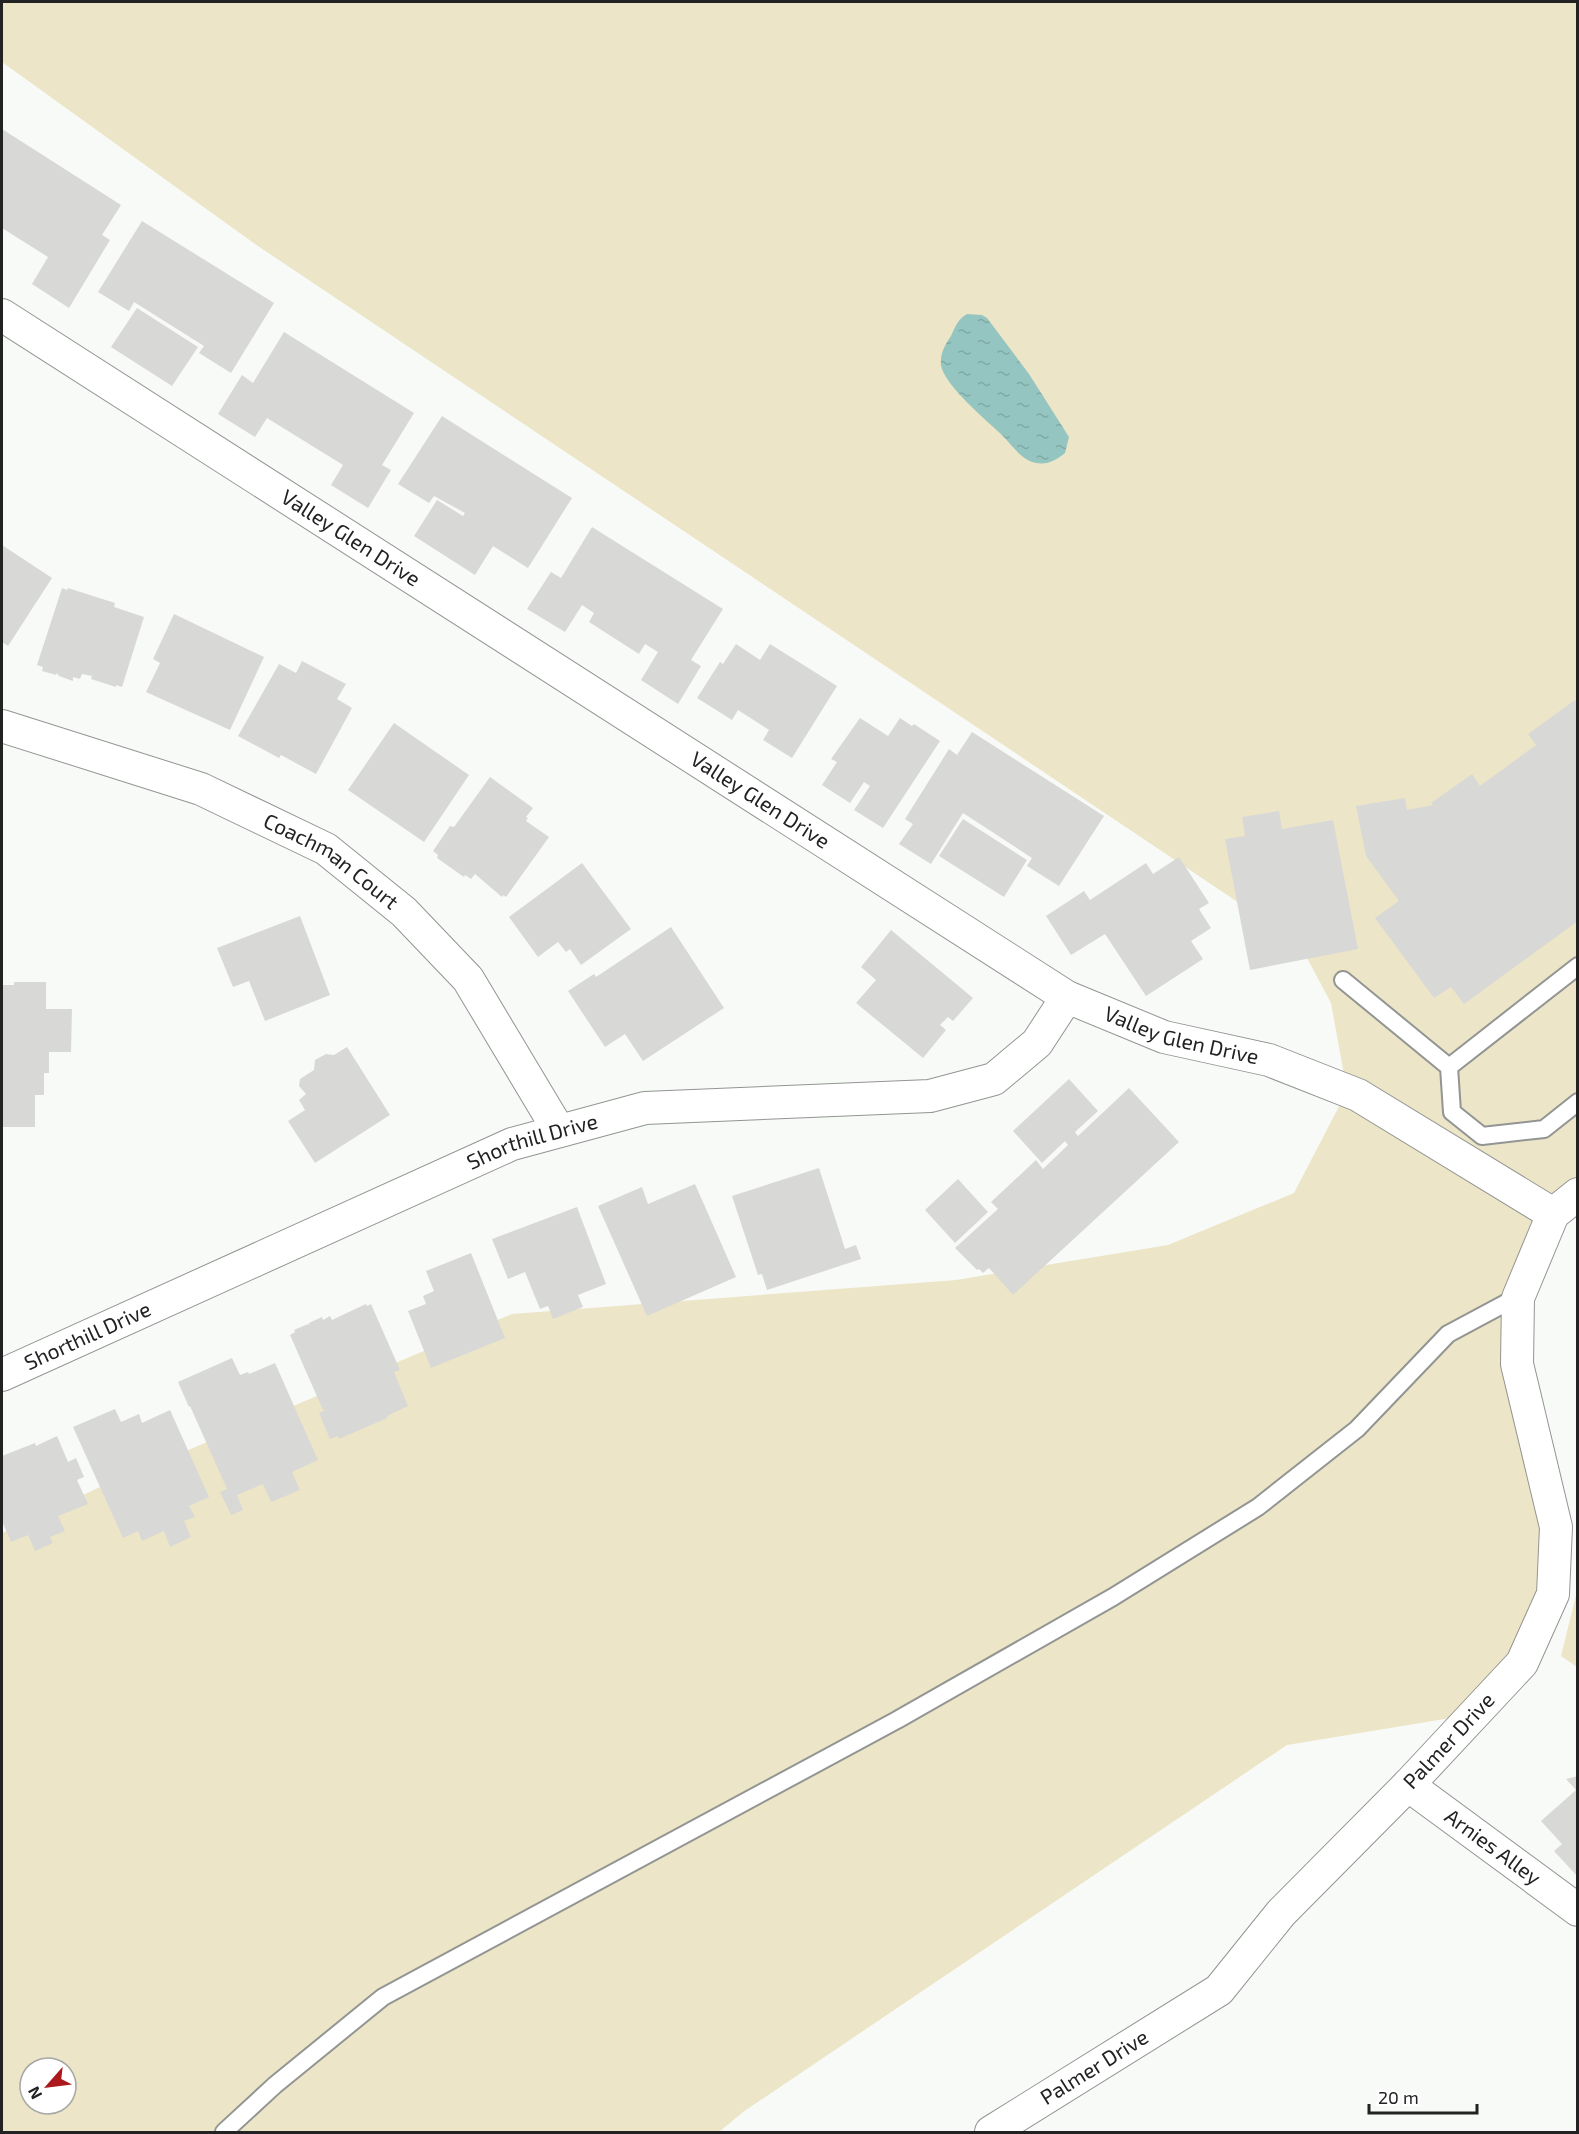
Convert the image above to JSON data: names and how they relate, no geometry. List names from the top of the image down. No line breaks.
{"streets":{"street":["Valley Glen Drive","Coachman Court","Shorthill Drive","Palmer Drive","Arnies Alley"]},"crossings":[["Valley Glen Drive","Shorthill Drive"],["Valley Glen Drive","Palmer Drive"],["Coachman Court","Shorthill Drive"],["Palmer Drive","Arnies Alley"]],"scale_bar":"20 m","north":"bottom left"}
